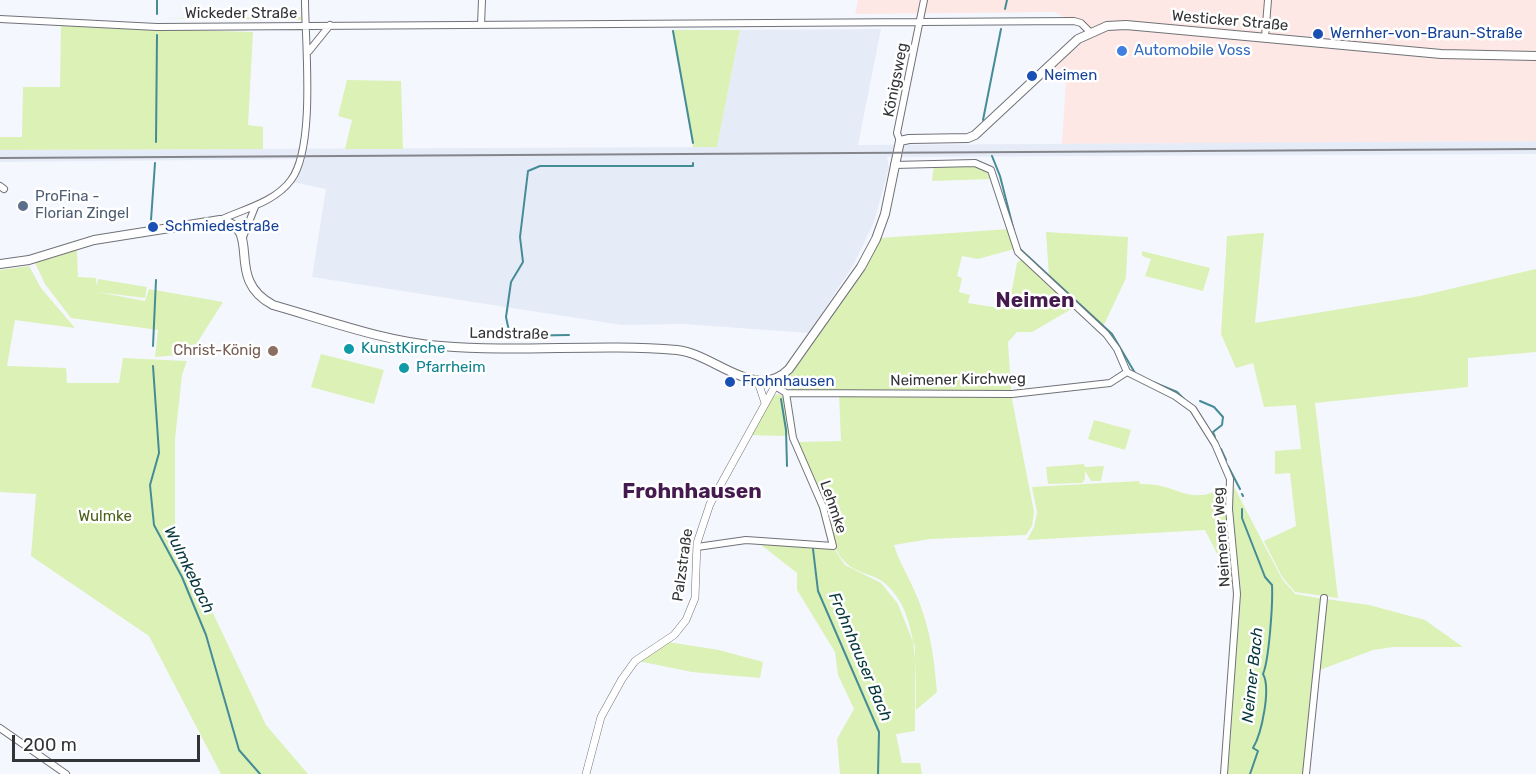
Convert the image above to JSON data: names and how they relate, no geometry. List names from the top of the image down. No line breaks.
{"streets":{"main road":["Westicker Straße","Landstraße"],"street":["Wickeder Straße","Königsweg","Neimener Kirchweg","Lehmke","Neimener Weg","Palzstraße"]},"crossings":[["Wickeder Straße","Westicker Straße"],["Wickeder Straße","Königsweg"],["Westicker Straße","Königsweg"],["Neimener Kirchweg","Lehmke"],["Neimener Kirchweg","Neimener Weg"],["Lehmke","Palzstraße"]],"districts":["Neimen","Frohnhausen"],"water":["Wulmkebach","Frohnhauser Bach","Neimer Bach"],"parks":["Wulmke"],"places":["Wernher-von-Braun-Straße","Automobile Voss","Neimen","ProFina - Florian Zingel","Schmiedestraße","KunstKirche","Christ-König","Pfarrheim","Frohnhausen"],"scale_bar":"200 m"}
